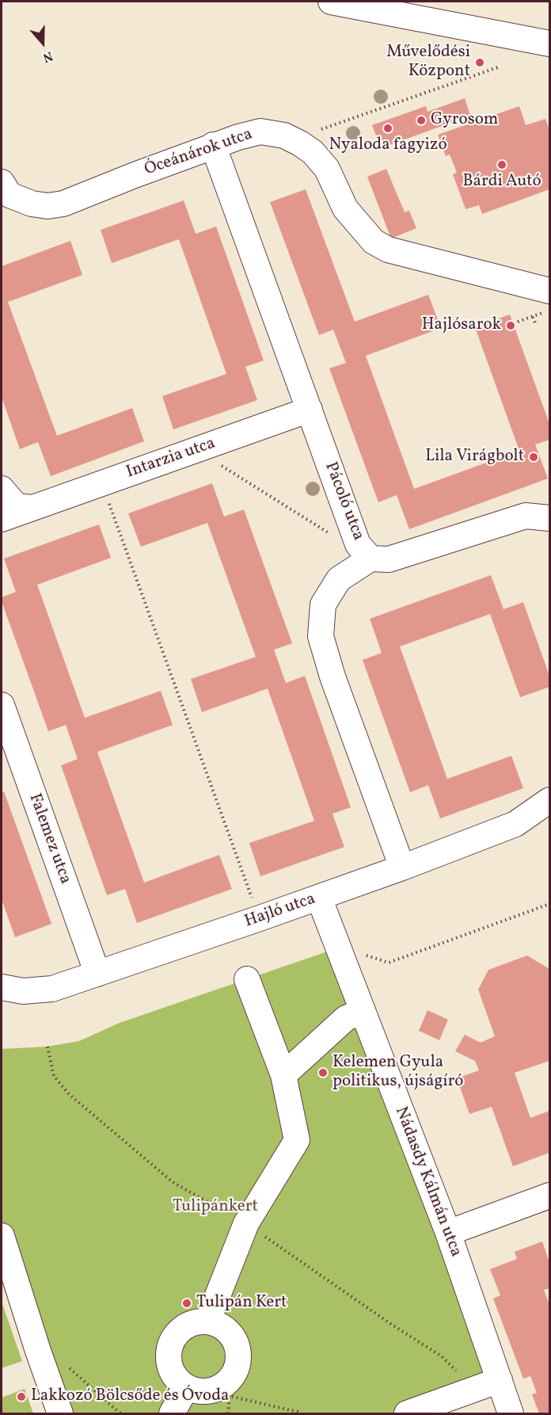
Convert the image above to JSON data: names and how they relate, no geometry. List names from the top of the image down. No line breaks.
{"streets":{"street":["Óceánárok utca","Intarzia utca","Pácoló utca","Falemez utca","Hajló utca","Nádasdy Kálmán utca"]},"crossings":[["Óceánárok utca","Pácoló utca"],["Intarzia utca","Pácoló utca"],["Pácoló utca","Hajló utca"],["Falemez utca","Hajló utca"],["Hajló utca","Nádasdy Kálmán utca"]],"parks":["Tulipánkert"],"places":["Művelődési Központ","Gyrosom","Nyaloda fagyizó","Bárdi Autó","Hajlósarok","Lila Virágbolt","Kelemen Gyula politikus, újságíró","Tulipán Kert","Lakkozó Bölcsőde és Óvoda"],"north":"bottom"}
